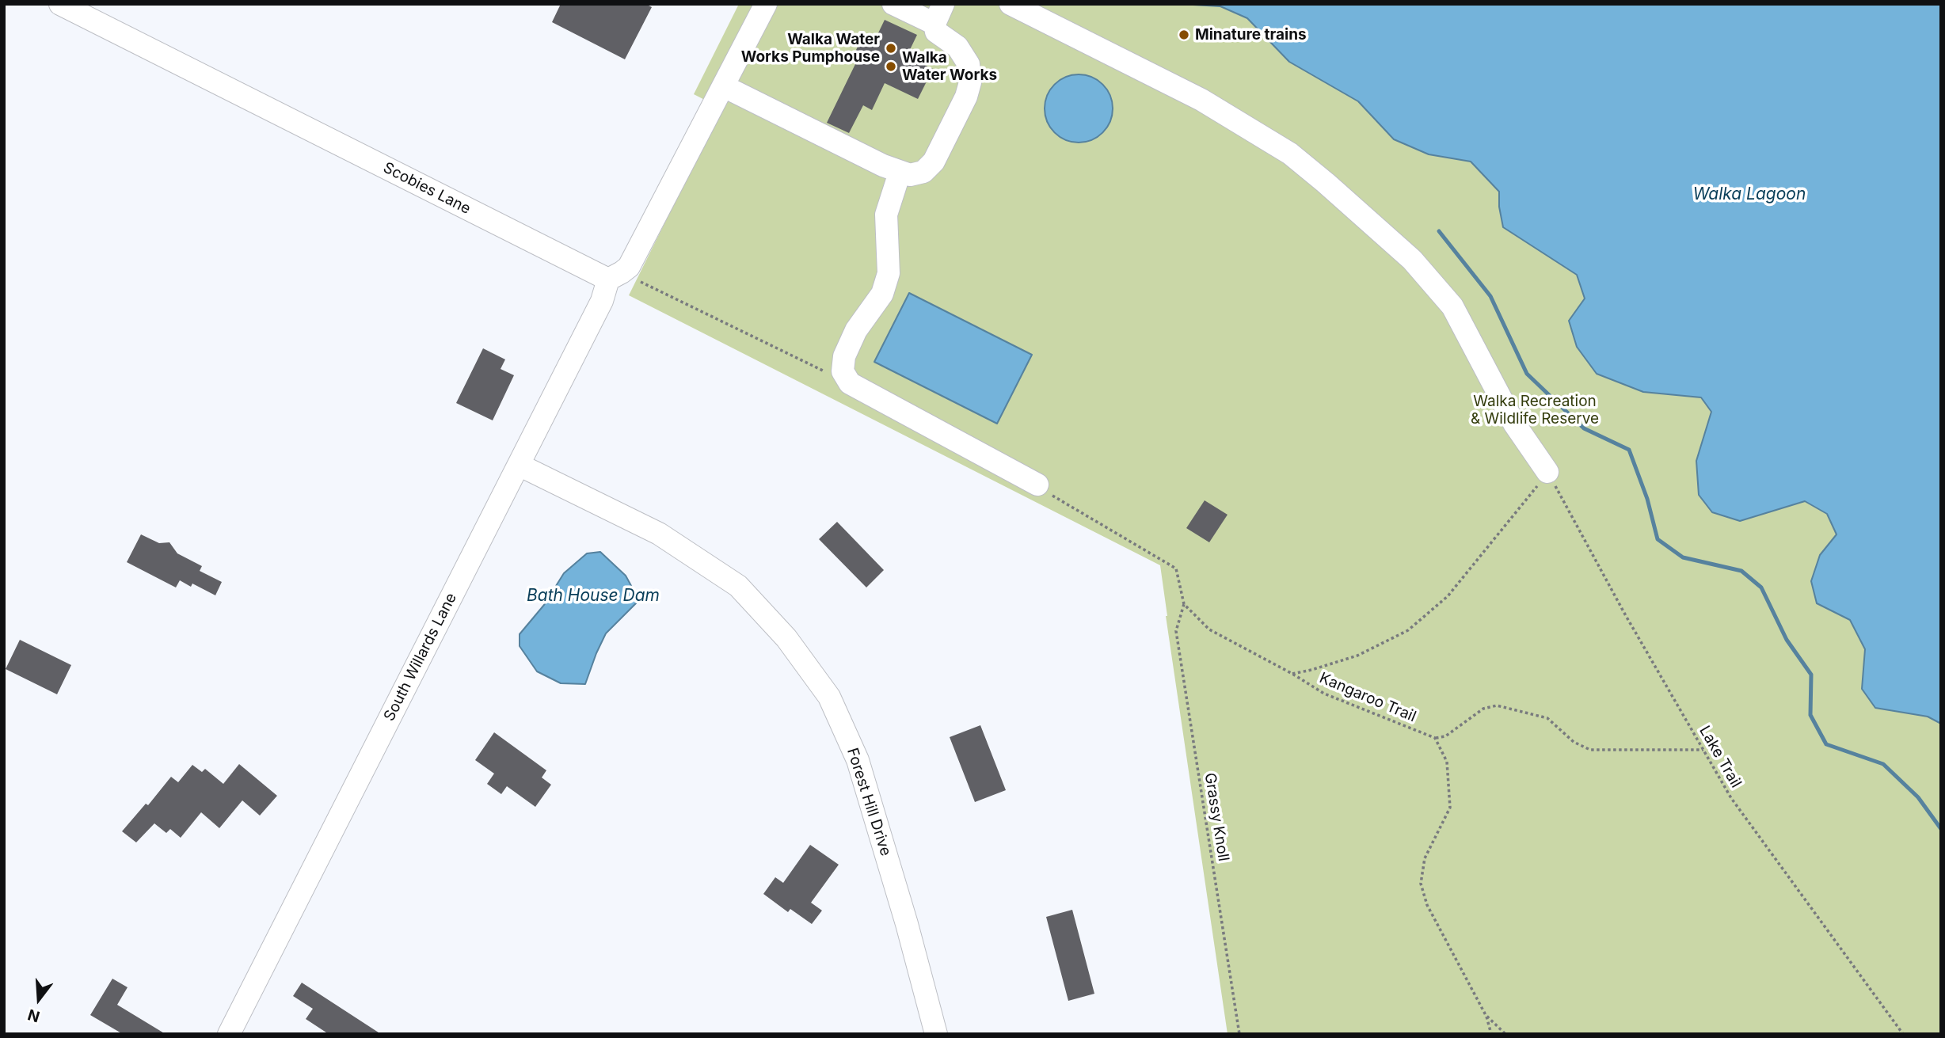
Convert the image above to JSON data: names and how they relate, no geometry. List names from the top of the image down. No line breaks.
{"streets":{"street":["Scobies Lane","South Willards Lane","Forest Hill Drive"],"path":["Kangaroo Trail","Lake Trail","Grassy Knoll"]},"crossings":[["Scobies Lane","South Willards Lane"],["South Willards Lane","Forest Hill Drive"],["Kangaroo Trail","Grassy Knoll"]],"water":["Walka Lagoon","Bath House Dam"],"parks":["Walka Recreation & Wildlife Reserve"],"places":["Minature trains","Walka Water Works Pumphouse","Walka Water Works"],"north":"bottom"}
